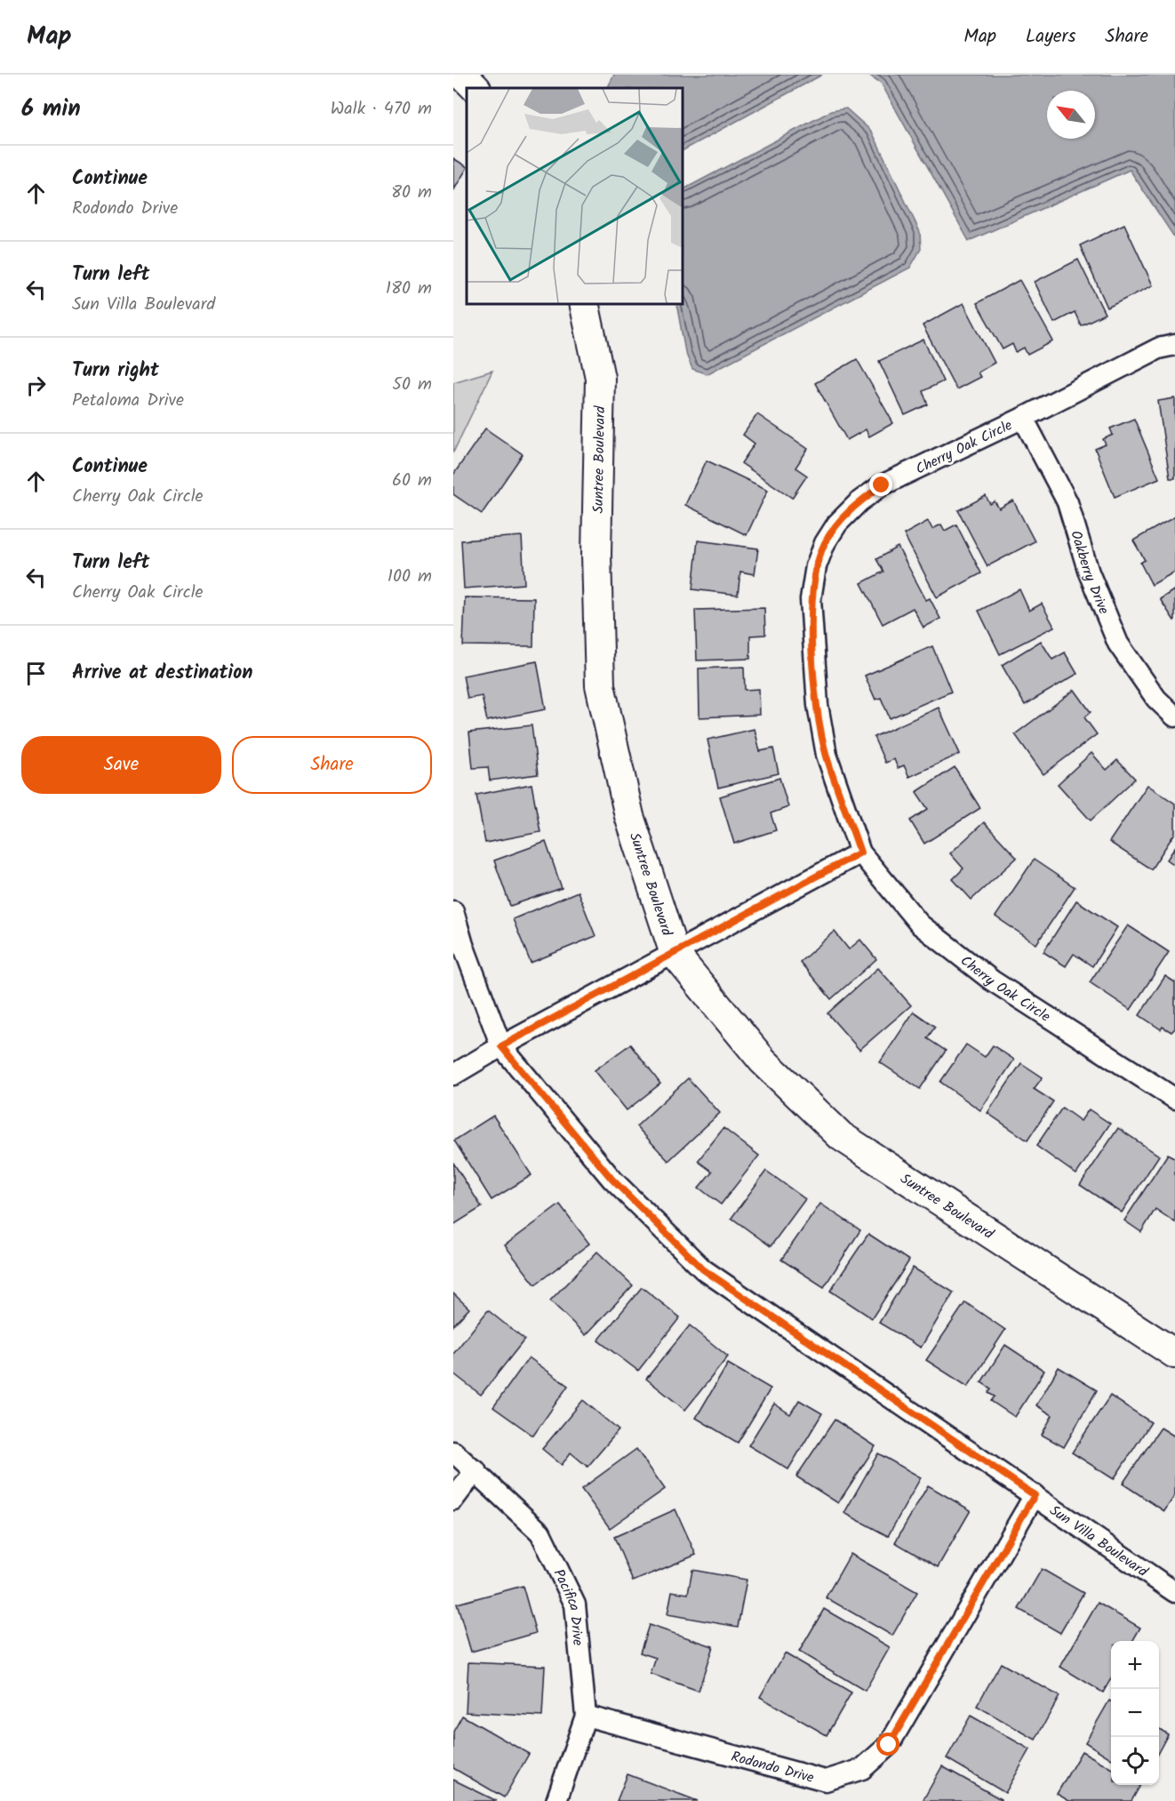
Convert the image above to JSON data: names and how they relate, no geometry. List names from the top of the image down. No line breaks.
{"streets":{"street":["Cherry Oak Circle","Suntree Boulevard","Oakberry Drive","Sun Villa Boulevard","Pacifica Drive","Rodondo Drive"]},"crossings":[["Cherry Oak Circle","Oakberry Drive"],["Sun Villa Boulevard","Rodondo Drive"],["Pacifica Drive","Rodondo Drive"]],"north":"top left","page":{"header":"Map","nav":["Map","Layers","Share"],"heading":["6 min","Walk · 470 m"],"list":[["Continue","Rodondo Drive","80 m"],["Turn left","Sun Villa Boulevard","180 m"],["Turn right","Petaloma Drive","50 m"],["Continue","Cherry Oak Circle","60 m"],["Turn left","Cherry Oak Circle","100 m"],"Arrive at destination"],"buttons":["Save","Share"],"map_buttons":["+","−"]}}
